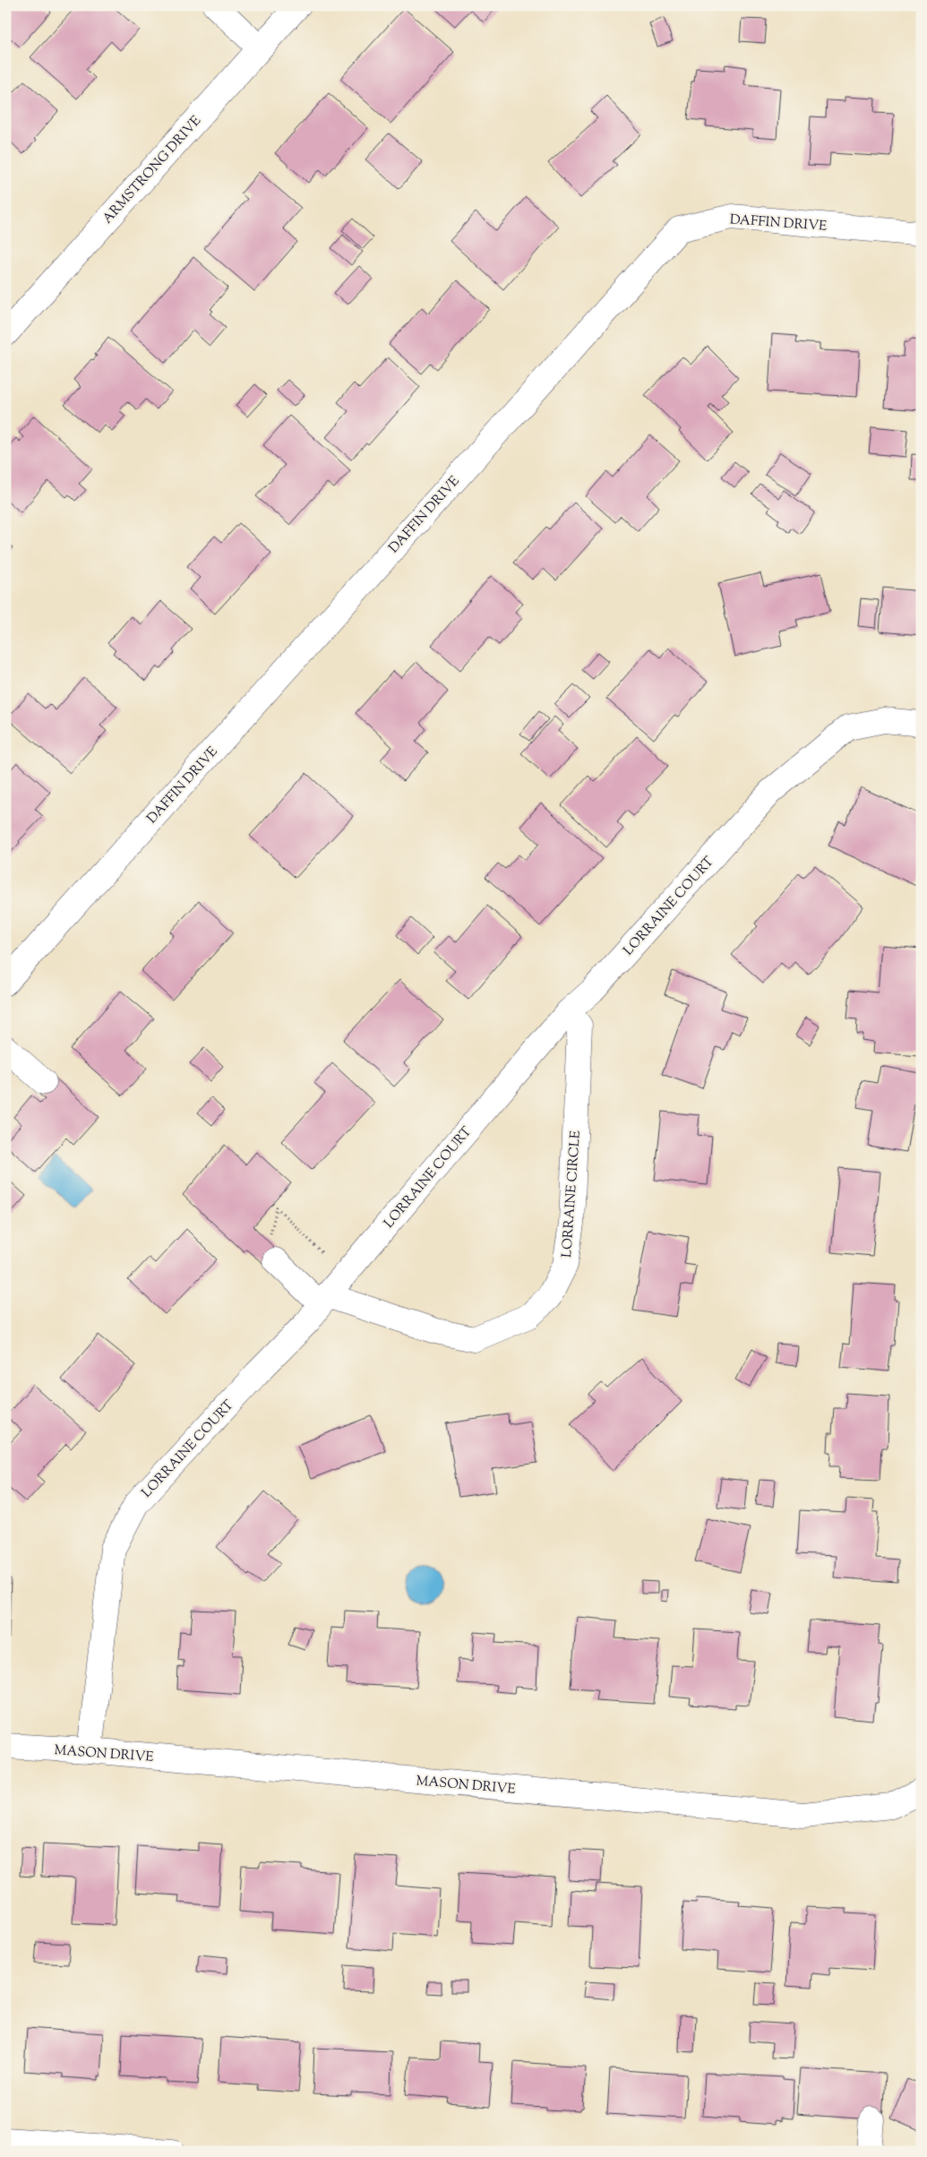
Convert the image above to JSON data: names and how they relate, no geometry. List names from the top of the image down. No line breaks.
{"streets":{"street":["ARMSTRONG DRIVE","DAFFIN DRIVE","LORRAINE COURT","LORRAINE CIRCLE","MASON DRIVE"]},"crossings":[["LORRAINE COURT","LORRAINE CIRCLE"],["LORRAINE COURT","MASON DRIVE"]]}
